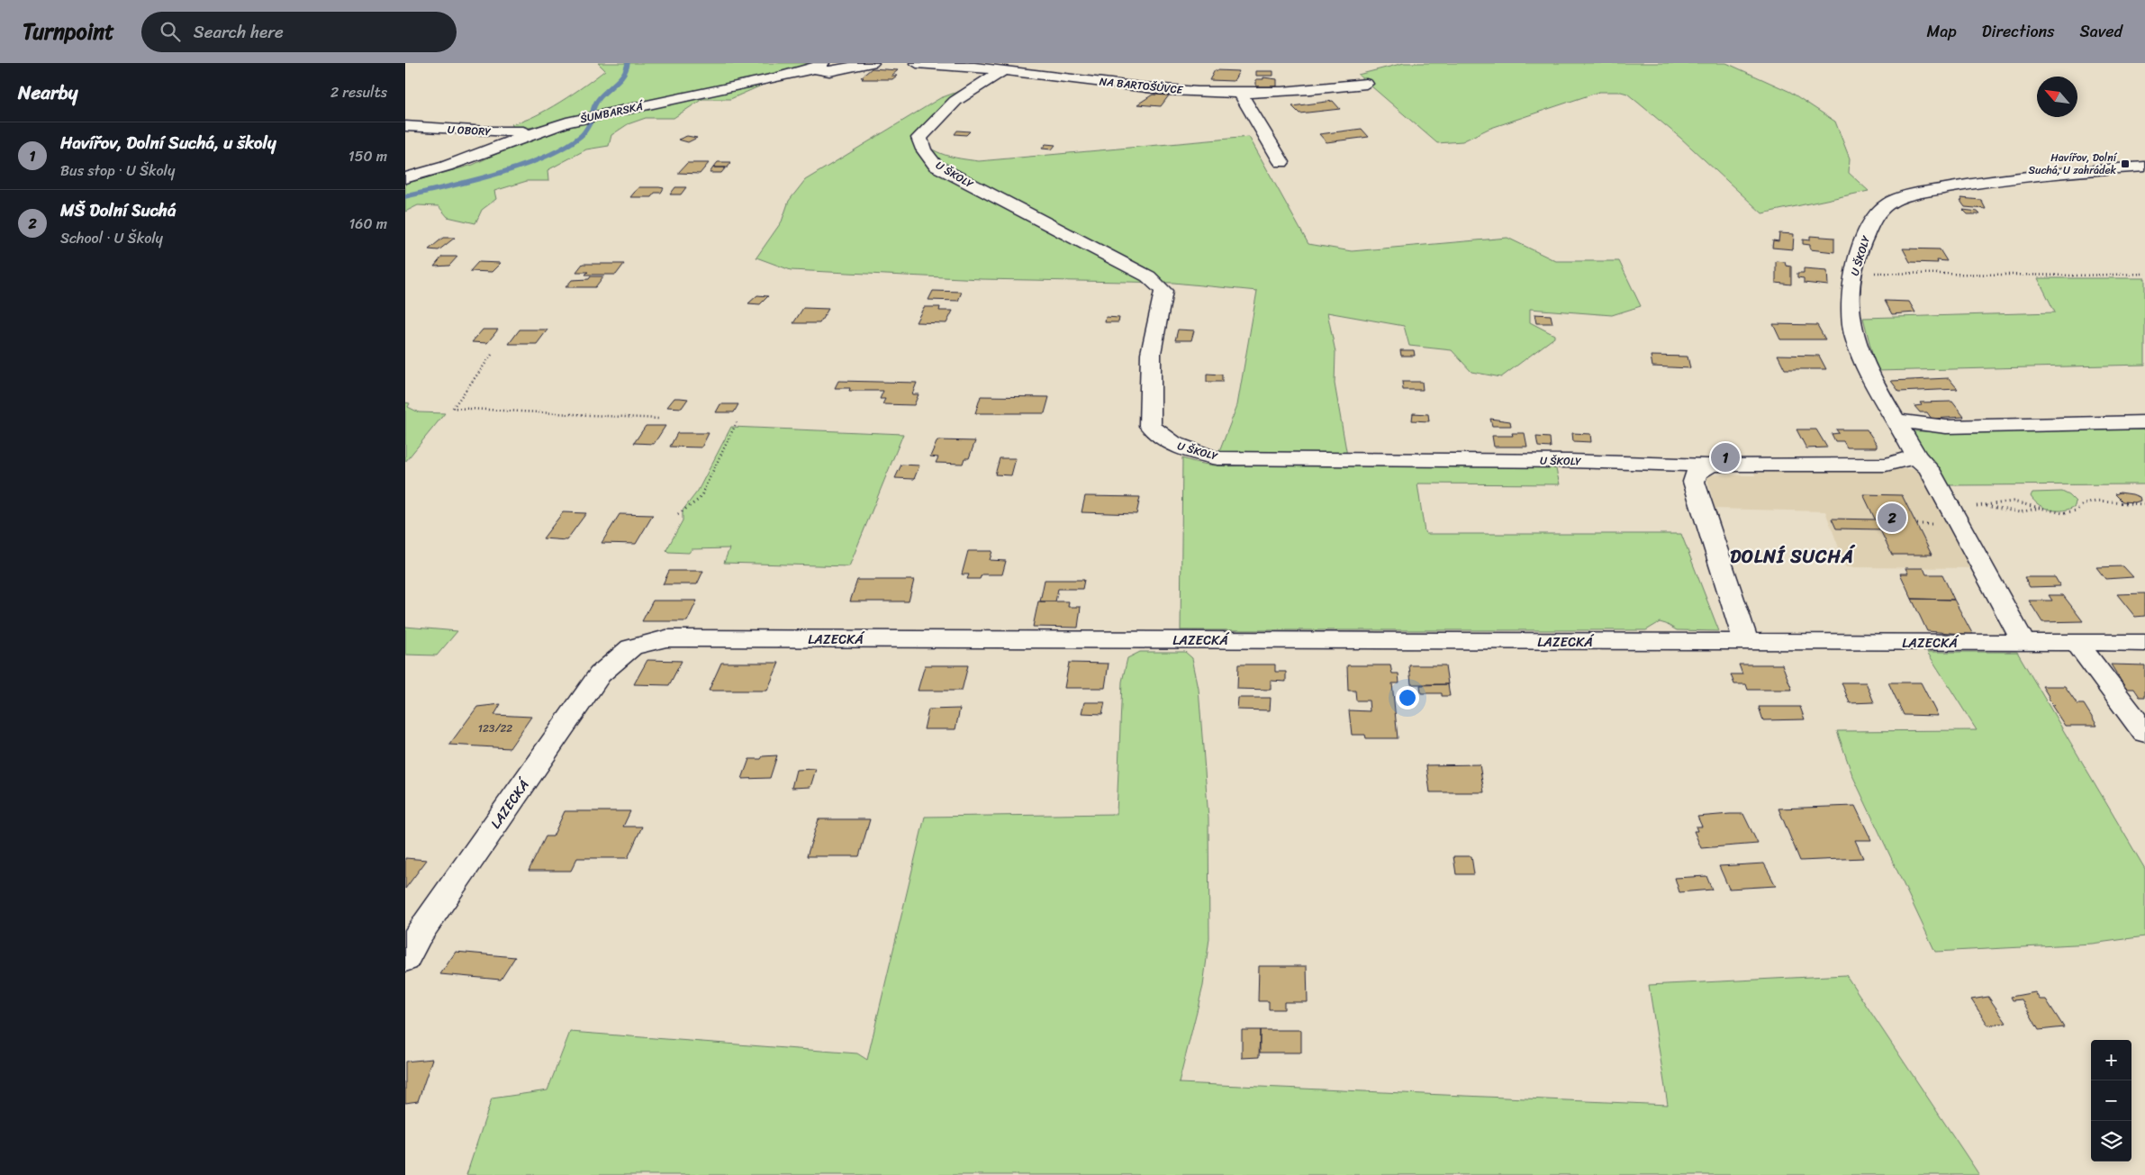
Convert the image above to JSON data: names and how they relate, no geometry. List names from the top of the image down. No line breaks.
{"streets":{"street":["NA BARTOŠŮVCE","ŠUMBARSKÁ","U OBORY","U ŠKOLY","LAZECKÁ"]},"crossings":[["NA BARTOŠŮVCE","U ŠKOLY"],["ŠUMBARSKÁ","U OBORY"]],"districts":["DOLNÍ SUCHÁ"],"places":{"transit":["Havířov, Dolní Suchá, U zahrádek"]},"house_numbers":["123/22"],"north":"top left","page":{"header":"Turnpoint","search":"Search here","nav":["Map","Directions","Saved"],"heading":["Nearby","2 results"],"list":[{"mark":"1","name":"Havířov, Dolní Suchá, u školy","note":"Bus stop · U Školy","value":"150 m"},{"mark":"2","name":"MŠ Dolní Suchá","note":"School · U Školy","value":"160 m"}],"pins":["1","2"],"map_buttons":["+","−"]}}
